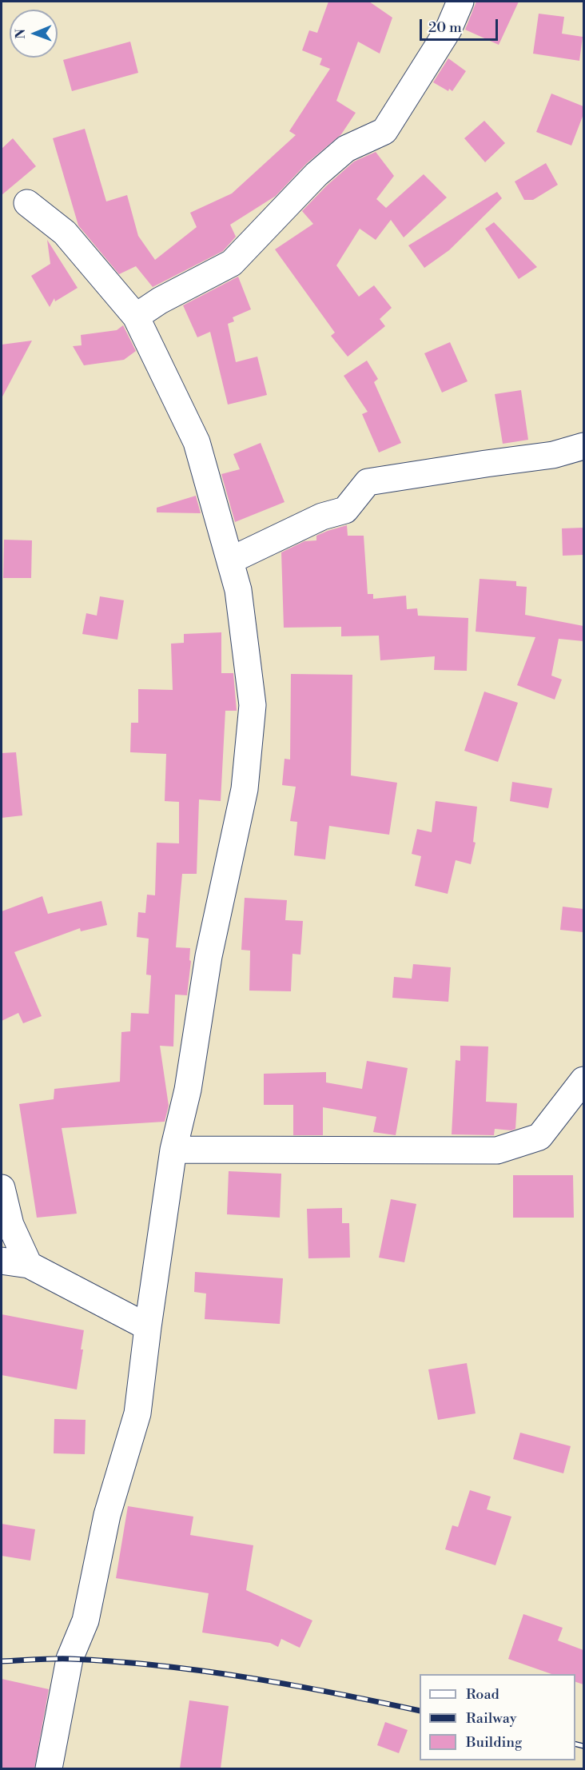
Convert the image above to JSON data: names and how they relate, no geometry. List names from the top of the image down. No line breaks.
{"legend":["Road","Railway","Building"],"scale_bar":"20 m","north":"left"}
